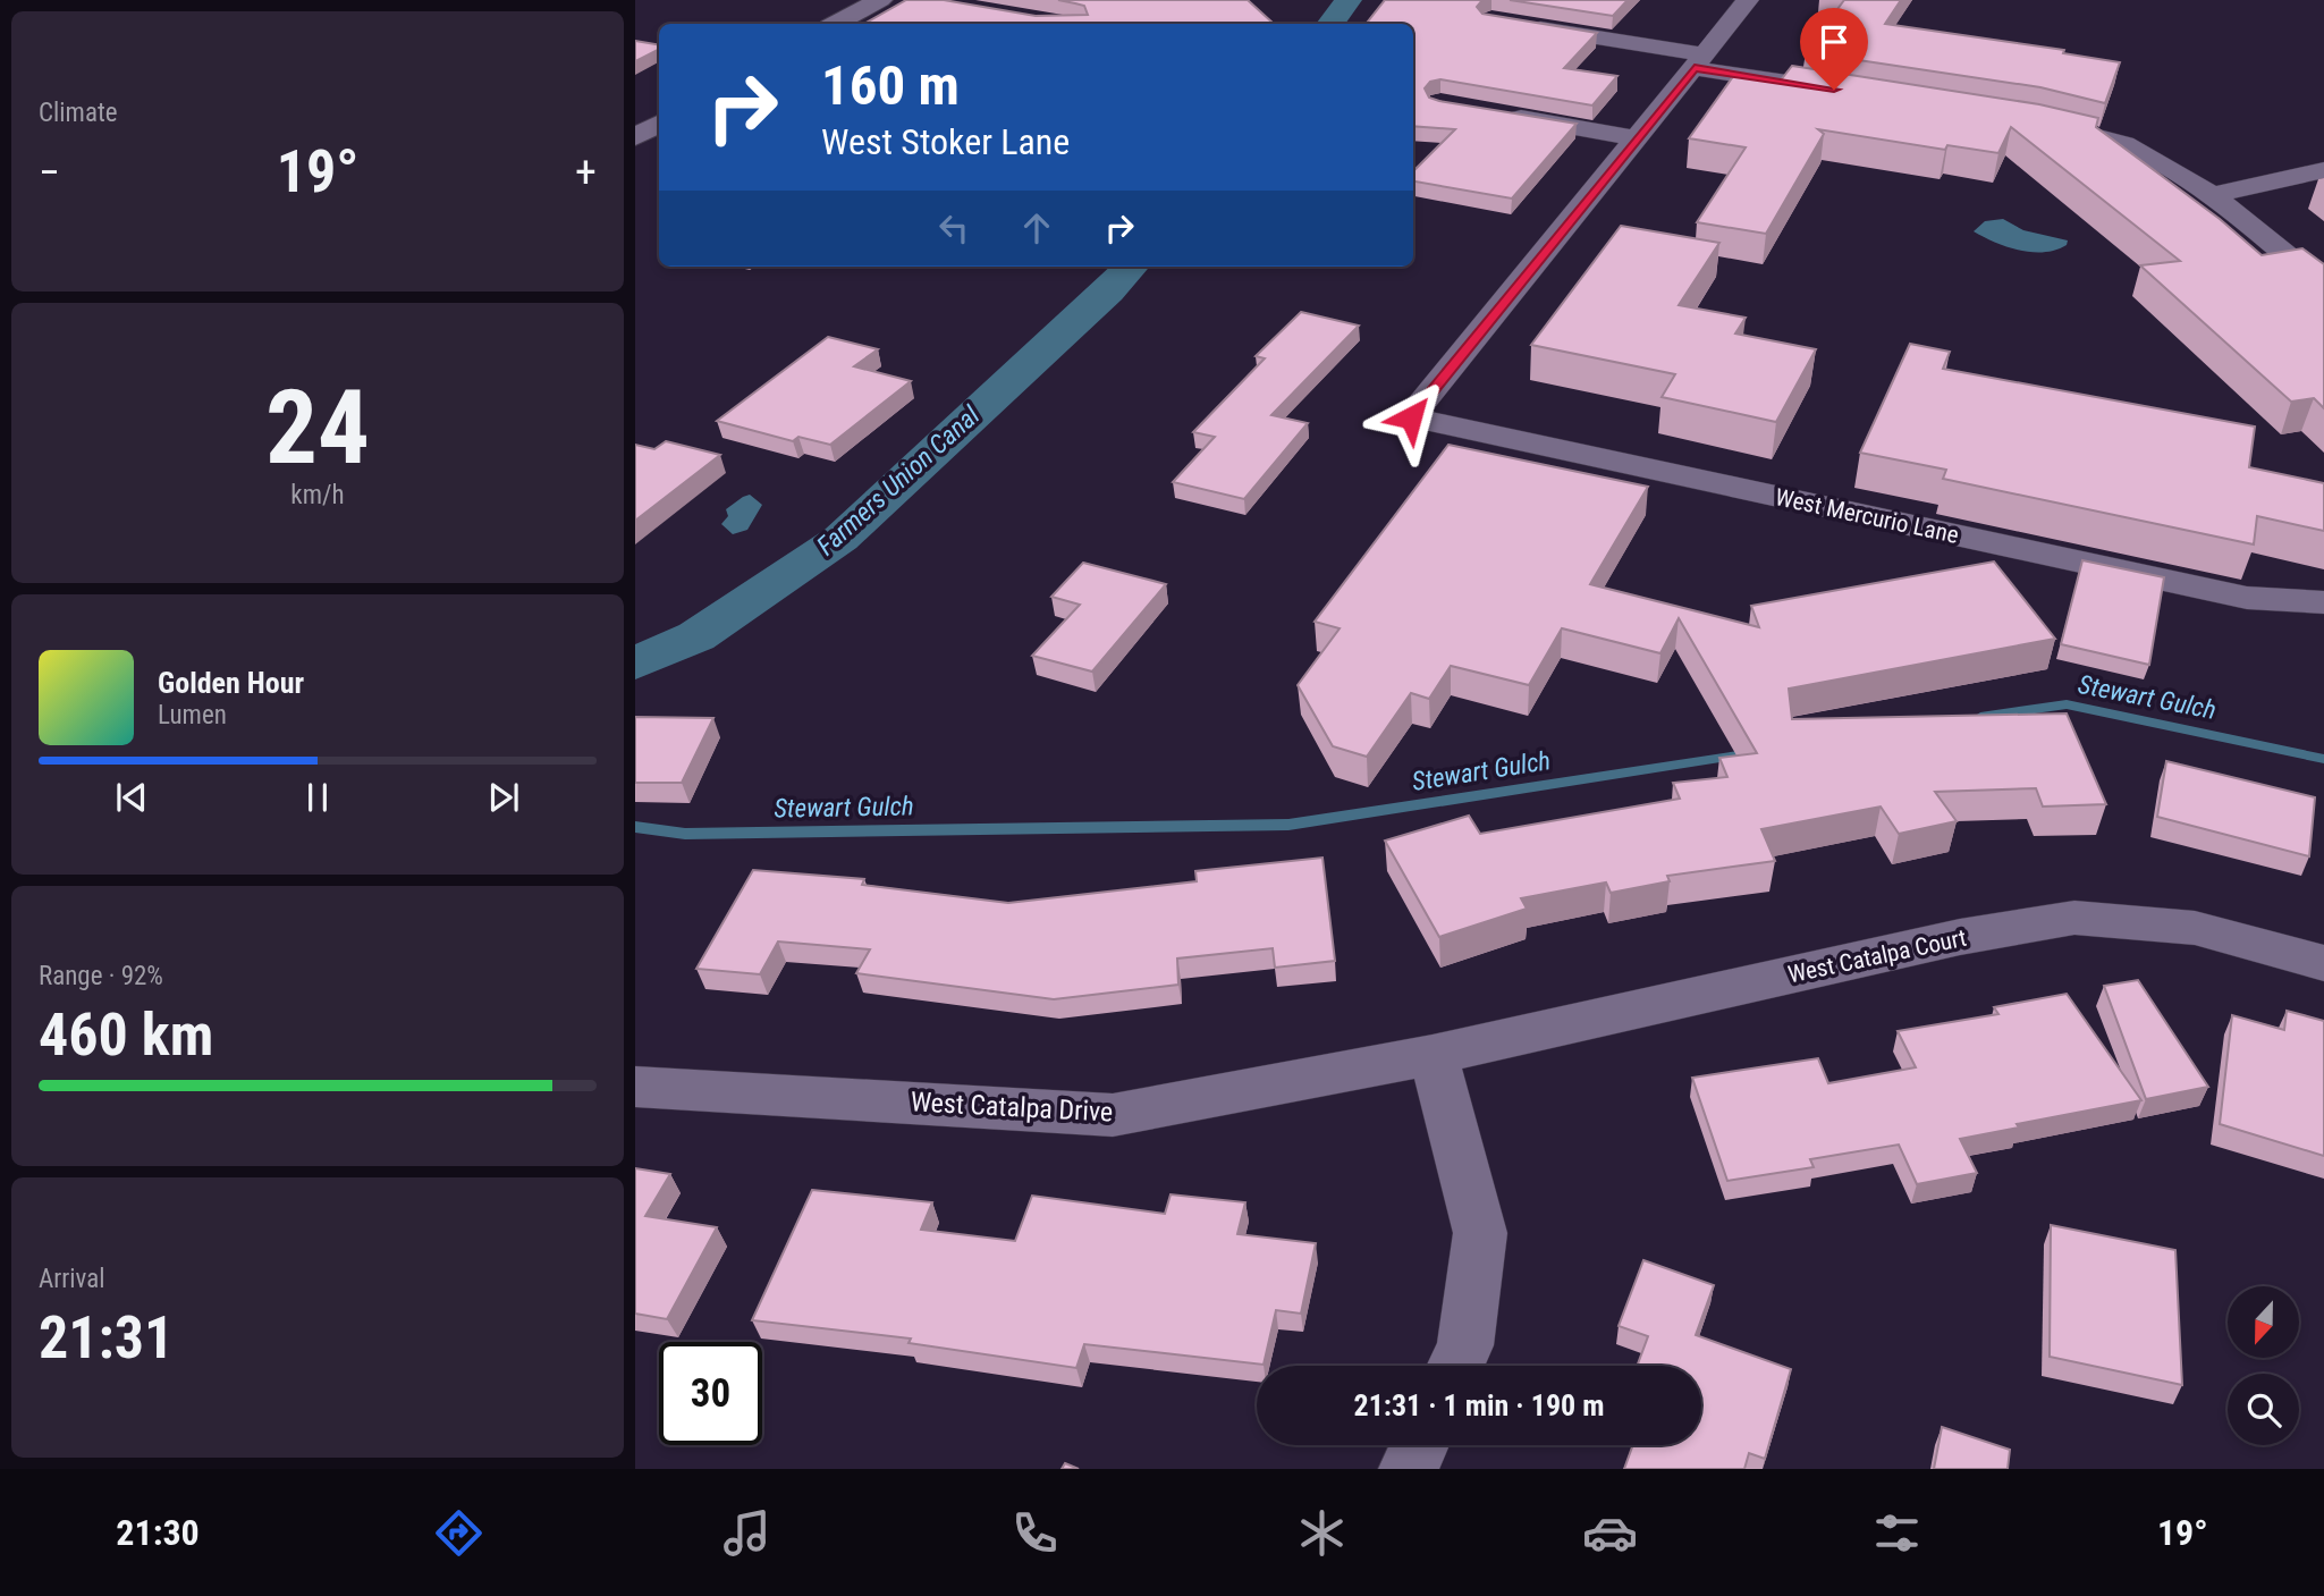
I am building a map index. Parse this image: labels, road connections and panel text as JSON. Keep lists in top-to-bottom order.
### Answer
{
  "streets": {
    "street": ["West Mercurio Lane", "West Catalpa Court", "West Catalpa Drive"]
  },
  "crossings": [
    ["West Catalpa Court", "West Catalpa Drive"]
  ],
  "water": ["Farmers Union Canal", "Stewart Gulch"],
  "north": "bottom",
  "page": {
    "tile": [
      "Climate",
      ["24", "km/h"],
      ["Range · 92%", "460 km"],
      ["Arrival", "21:31"]
    ],
    "turn": ["160 m", "West Stoker Lane"],
    "heat": ["−", "19°", "+"],
    "song": ["Golden Hour", "Lumen"],
    "limit": "30",
    "trip": "21:31 · 1 min · 190 m",
    "tabs": ["21:30", "19°"]
  }
}
